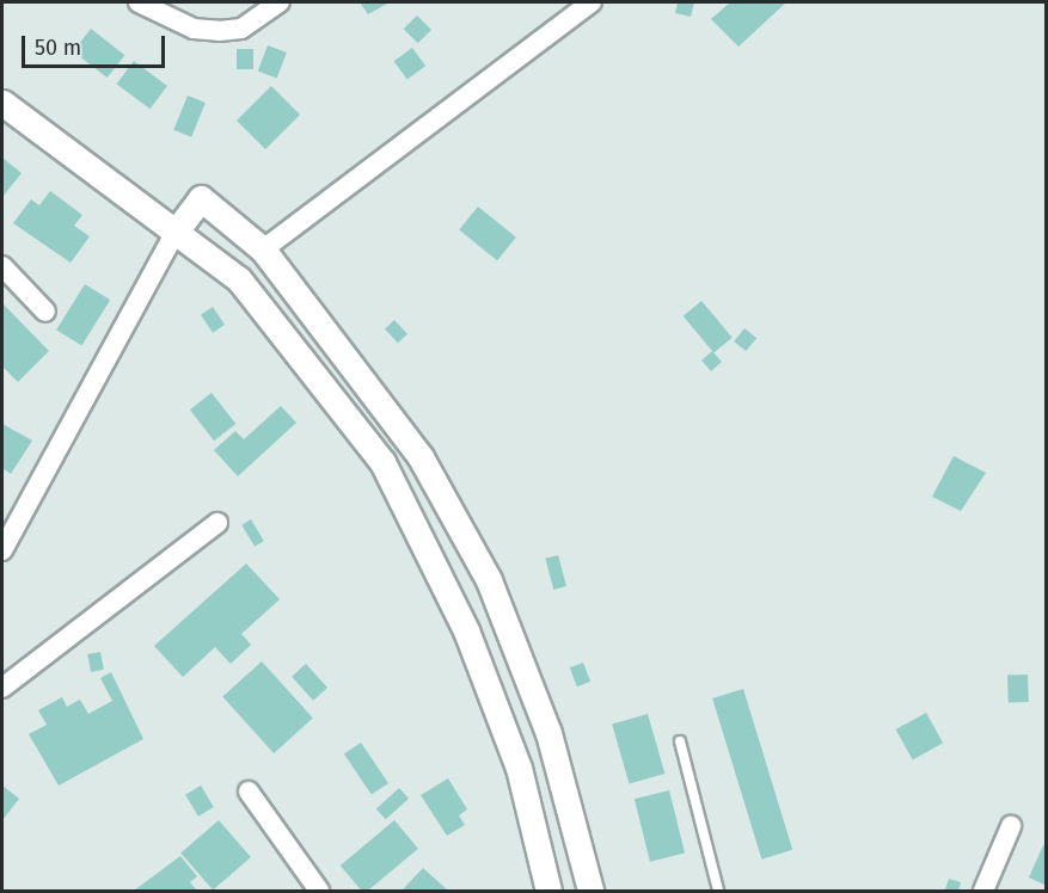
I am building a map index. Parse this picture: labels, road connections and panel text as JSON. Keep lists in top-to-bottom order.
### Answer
{
  "scale_bar": "50 m"
}
